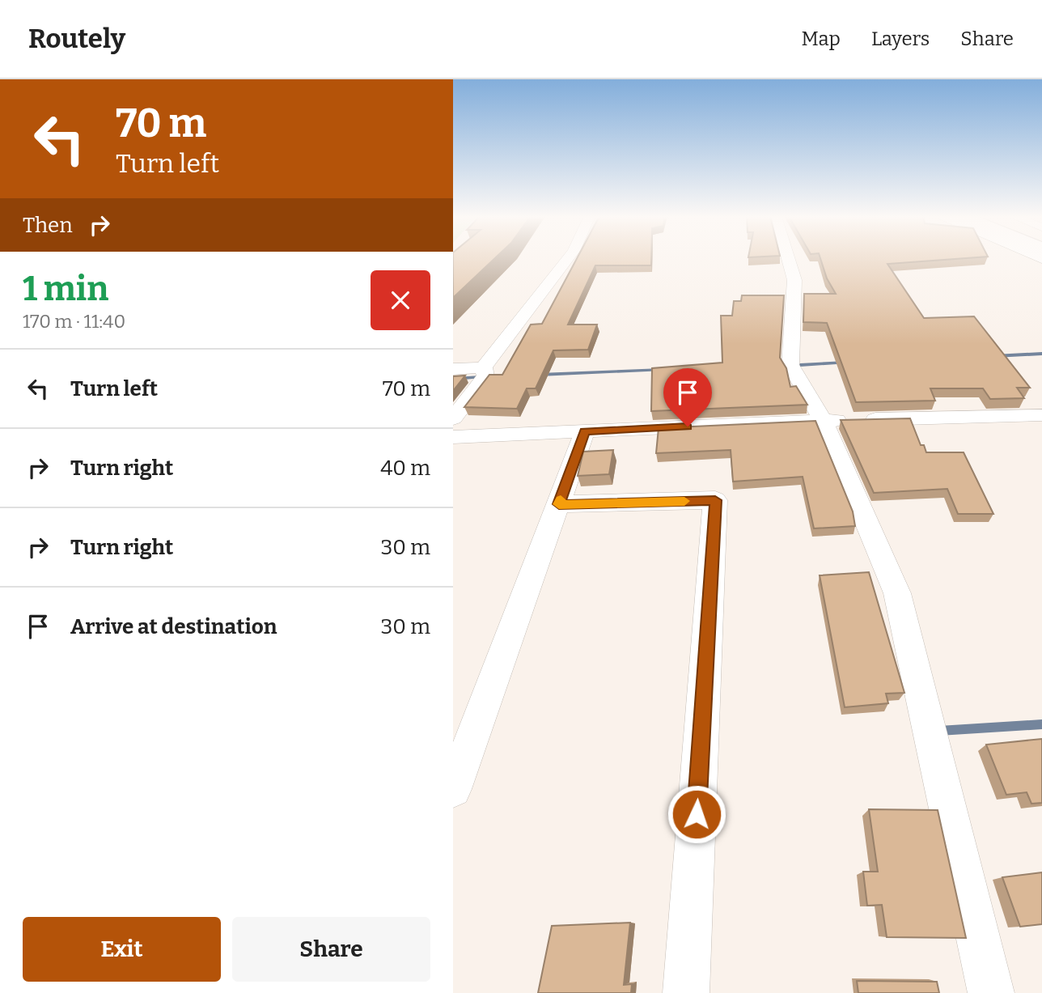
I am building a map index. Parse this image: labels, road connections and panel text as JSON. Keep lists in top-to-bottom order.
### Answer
{
  "page": {
    "header": "Routely",
    "nav": ["Map", "Layers", "Share"],
    "turn": ["70 m", "Turn left"],
    "then": "Then",
    "heading": ["1 min", "170 m · 11:40"],
    "list": [
      {
        "name": "Turn left",
        "value": "70 m"
      },
      {
        "name": "Turn right",
        "value": "40 m"
      },
      {
        "name": "Turn right",
        "value": "30 m"
      },
      {
        "name": "Arrive at destination",
        "value": "30 m"
      }
    ],
    "buttons": ["Exit", "Share"]
  }
}
